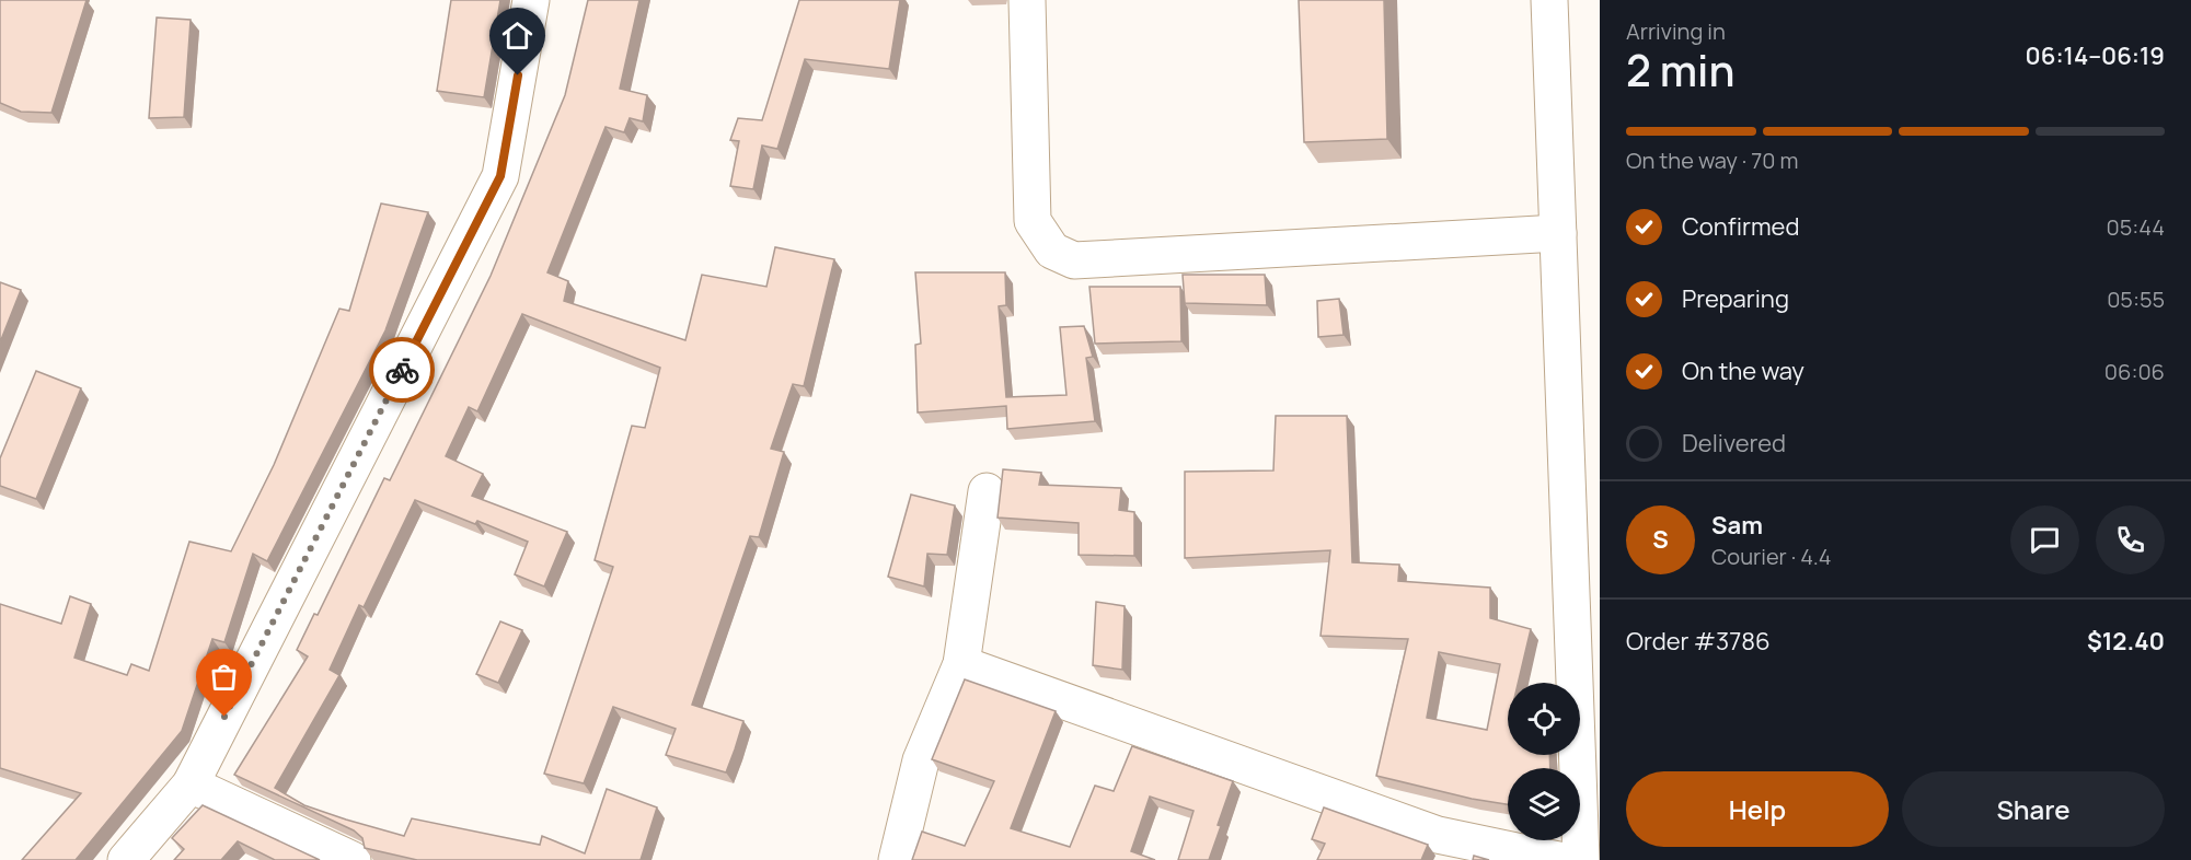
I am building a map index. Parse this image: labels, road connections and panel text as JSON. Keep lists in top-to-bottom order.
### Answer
{
  "page": {
    "heading": ["2 min", "Arriving in", "06:14–06:19"],
    "panel": [
      "Sam",
      "Courier · 4.4",
      "Order #3786",
      "$12.40"
    ],
    "bar": "On the way · 70 m",
    "list": [
      ["Confirmed", "05:44"],
      ["Preparing", "05:55"],
      ["On the way", "06:06"],
      "Delivered"
    ],
    "round": "S",
    "buttons": ["Help", "Share"]
  }
}
